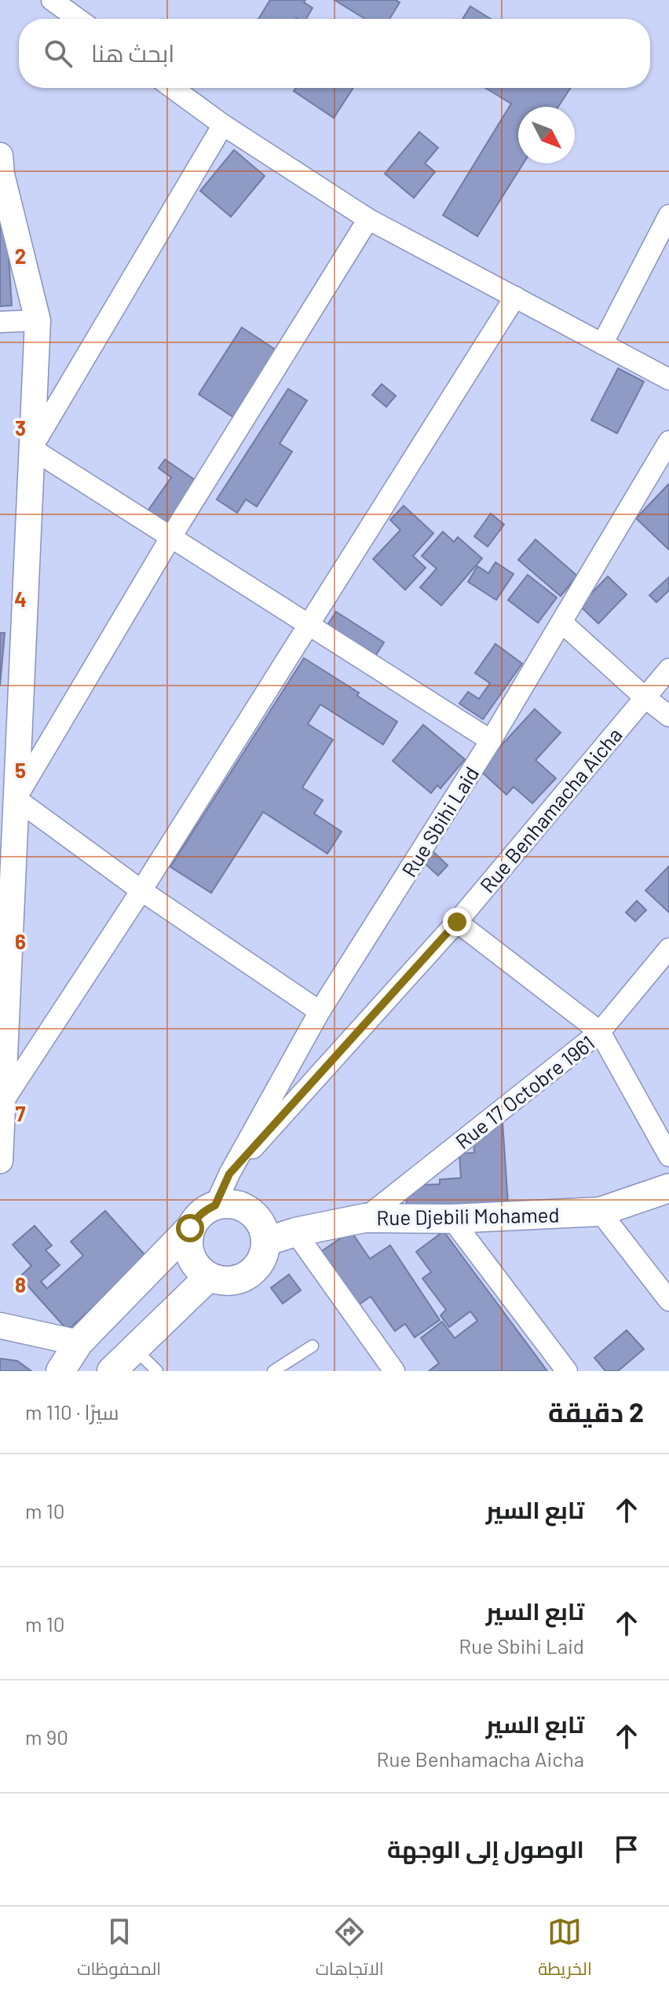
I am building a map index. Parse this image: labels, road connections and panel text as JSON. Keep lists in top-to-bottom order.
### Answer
{
  "streets": {
    "main road": ["Rue Djebili Mohamed"],
    "street": ["Rue Benhamacha Aicha", "Rue Sbihi Laid", "Rue 17 Octobre 1961"]
  },
  "crossings": [
    ["Rue Benhamacha Aicha", "Rue Sbihi Laid"],
    ["Rue Sbihi Laid", "Rue Djebili Mohamed"],
    ["Rue 17 Octobre 1961", "Rue Djebili Mohamed"]
  ],
  "north": "bottom right",
  "page": {
    "search": "ابحث هنا",
    "heading": ["2 دقيقة", "سيرًا · 110 m"],
    "list": [
      ["تابع السير", "10 m"],
      ["تابع السير", "Rue Sbihi Laid", "10 m"],
      ["تابع السير", "Rue Benhamacha Aicha", "90 m"],
      "الوصول إلى الوجهة"
    ],
    "nav": ["الخريطة", "الاتجاهات", "المحفوظات"]
  },
  "grid": {
    "rows": [
      "2",
      "3",
      "4",
      "5",
      "6",
      "7",
      "8"
    ]
  }
}
